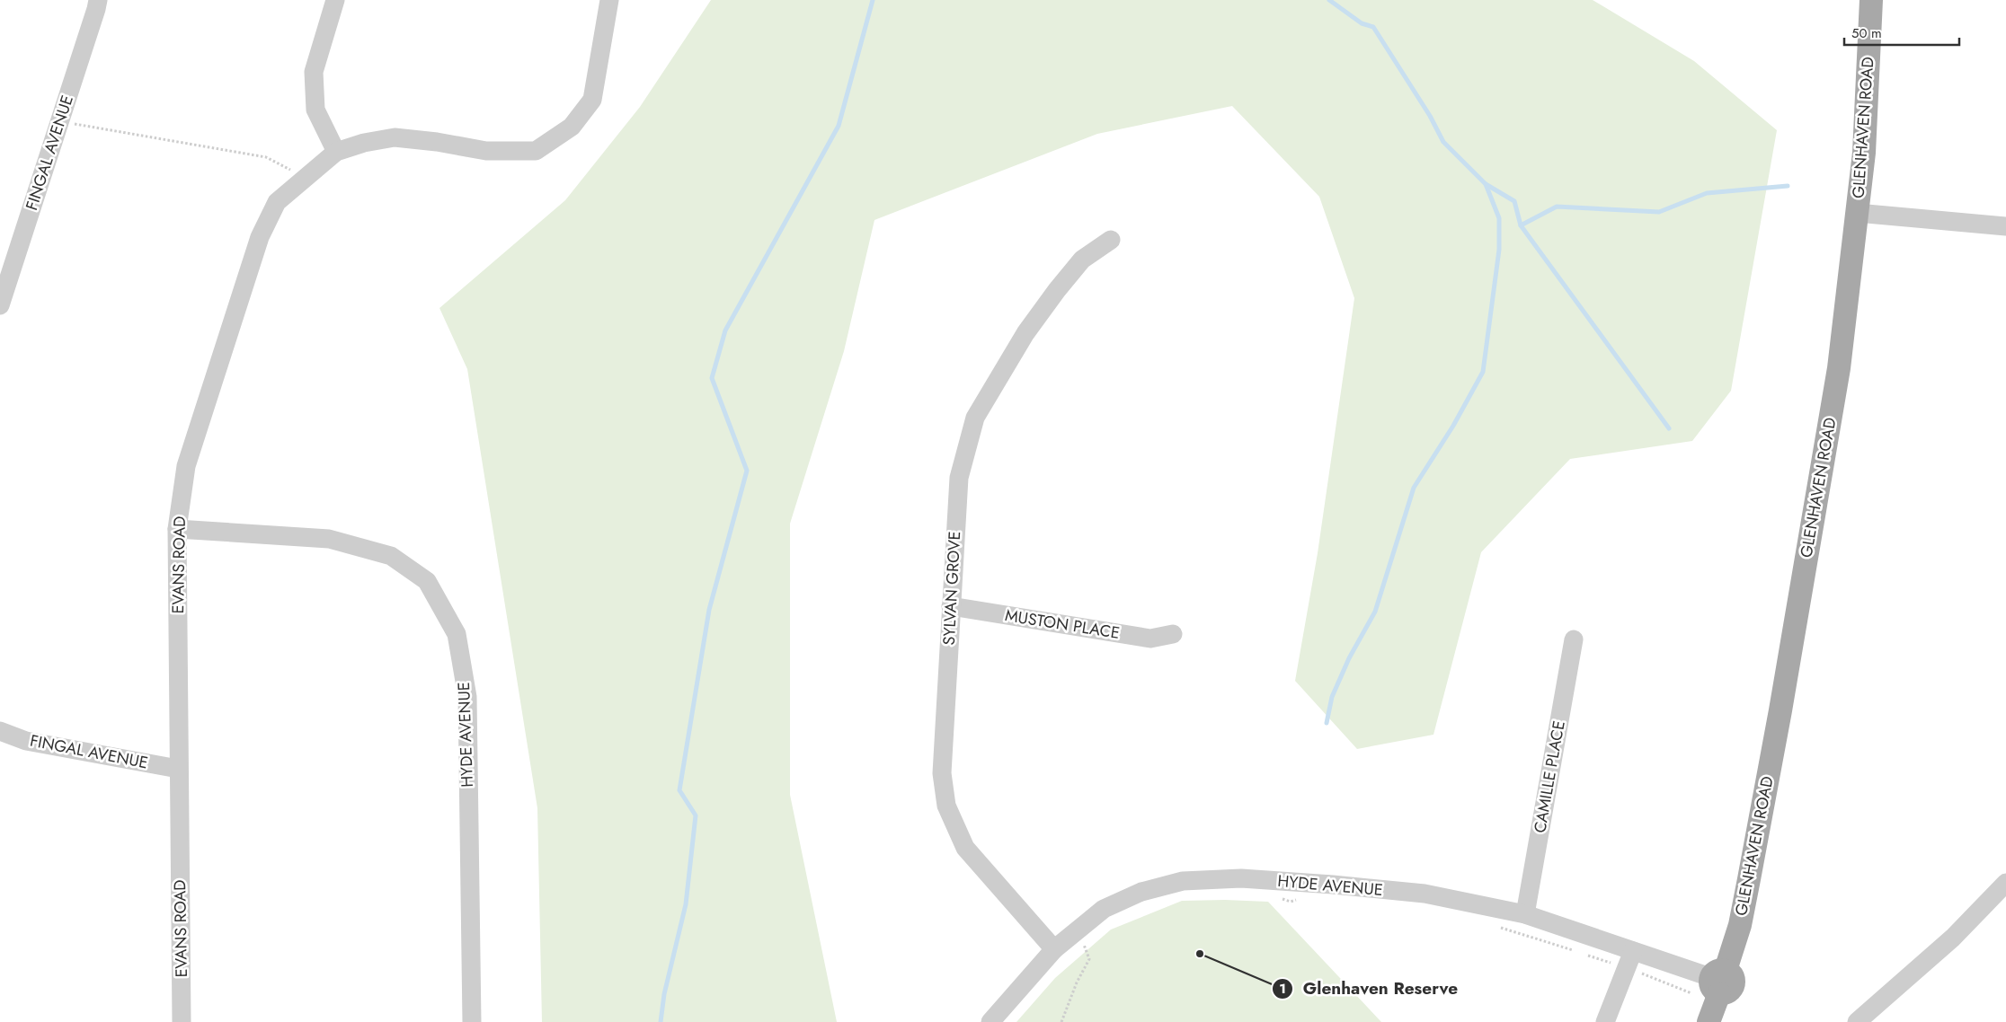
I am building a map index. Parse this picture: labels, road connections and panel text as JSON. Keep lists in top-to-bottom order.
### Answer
{
  "streets": {
    "main road": ["GLENHAVEN ROAD"],
    "street": [
      "FINGAL AVENUE",
      "EVANS ROAD",
      "SYLVAN GROVE",
      "MUSTON PLACE",
      "HYDE AVENUE",
      "CAMILLE PLACE"
    ]
  },
  "crossings": [
    ["GLENHAVEN ROAD", "HYDE AVENUE"],
    ["FINGAL AVENUE", "EVANS ROAD"],
    ["EVANS ROAD", "HYDE AVENUE"],
    ["SYLVAN GROVE", "MUSTON PLACE"],
    ["SYLVAN GROVE", "HYDE AVENUE"],
    ["HYDE AVENUE", "CAMILLE PLACE"]
  ],
  "places": ["Glenhaven Reserve"],
  "scale_bar": "50 m"
}
